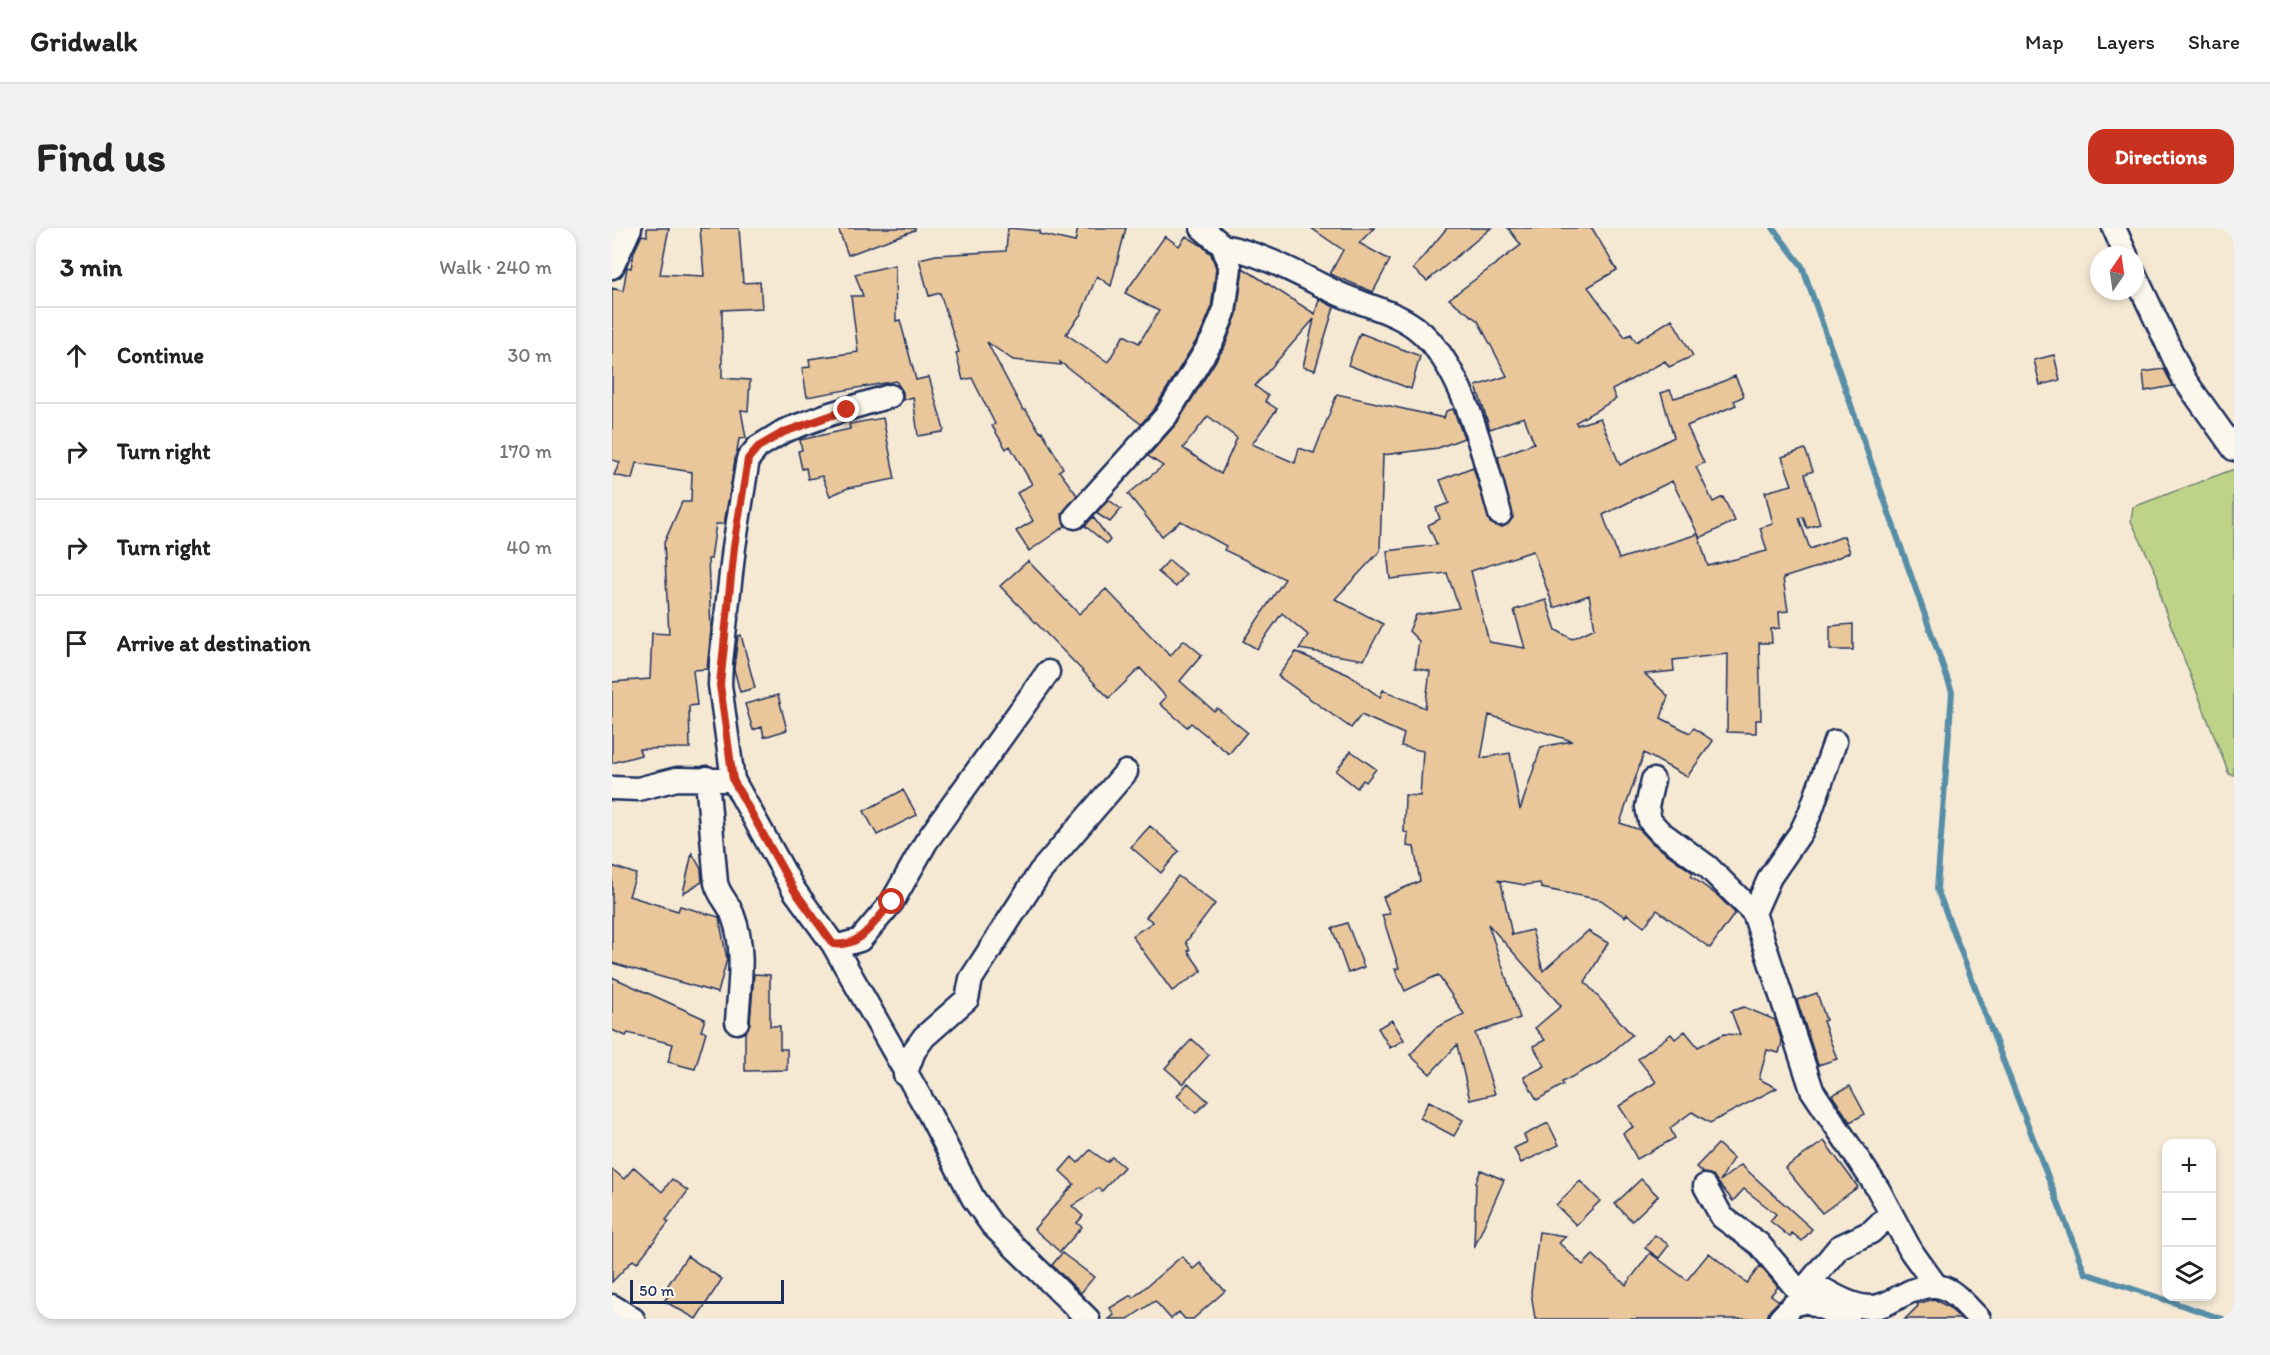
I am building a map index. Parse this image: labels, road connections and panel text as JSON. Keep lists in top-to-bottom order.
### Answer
{
  "scale_bar": "50 m",
  "north": "top",
  "page": {
    "header": "Gridwalk",
    "nav": ["Map", "Layers", "Share"],
    "buttons": "Directions",
    "title": "Find us",
    "heading": ["3 min", "Walk · 240 m"],
    "list": [
      ["Continue", "30 m"],
      ["Turn right", "170 m"],
      ["Turn right", "40 m"],
      "Arrive at destination"
    ],
    "map_buttons": ["+", "−"],
    "scale": "50 m"
  }
}
